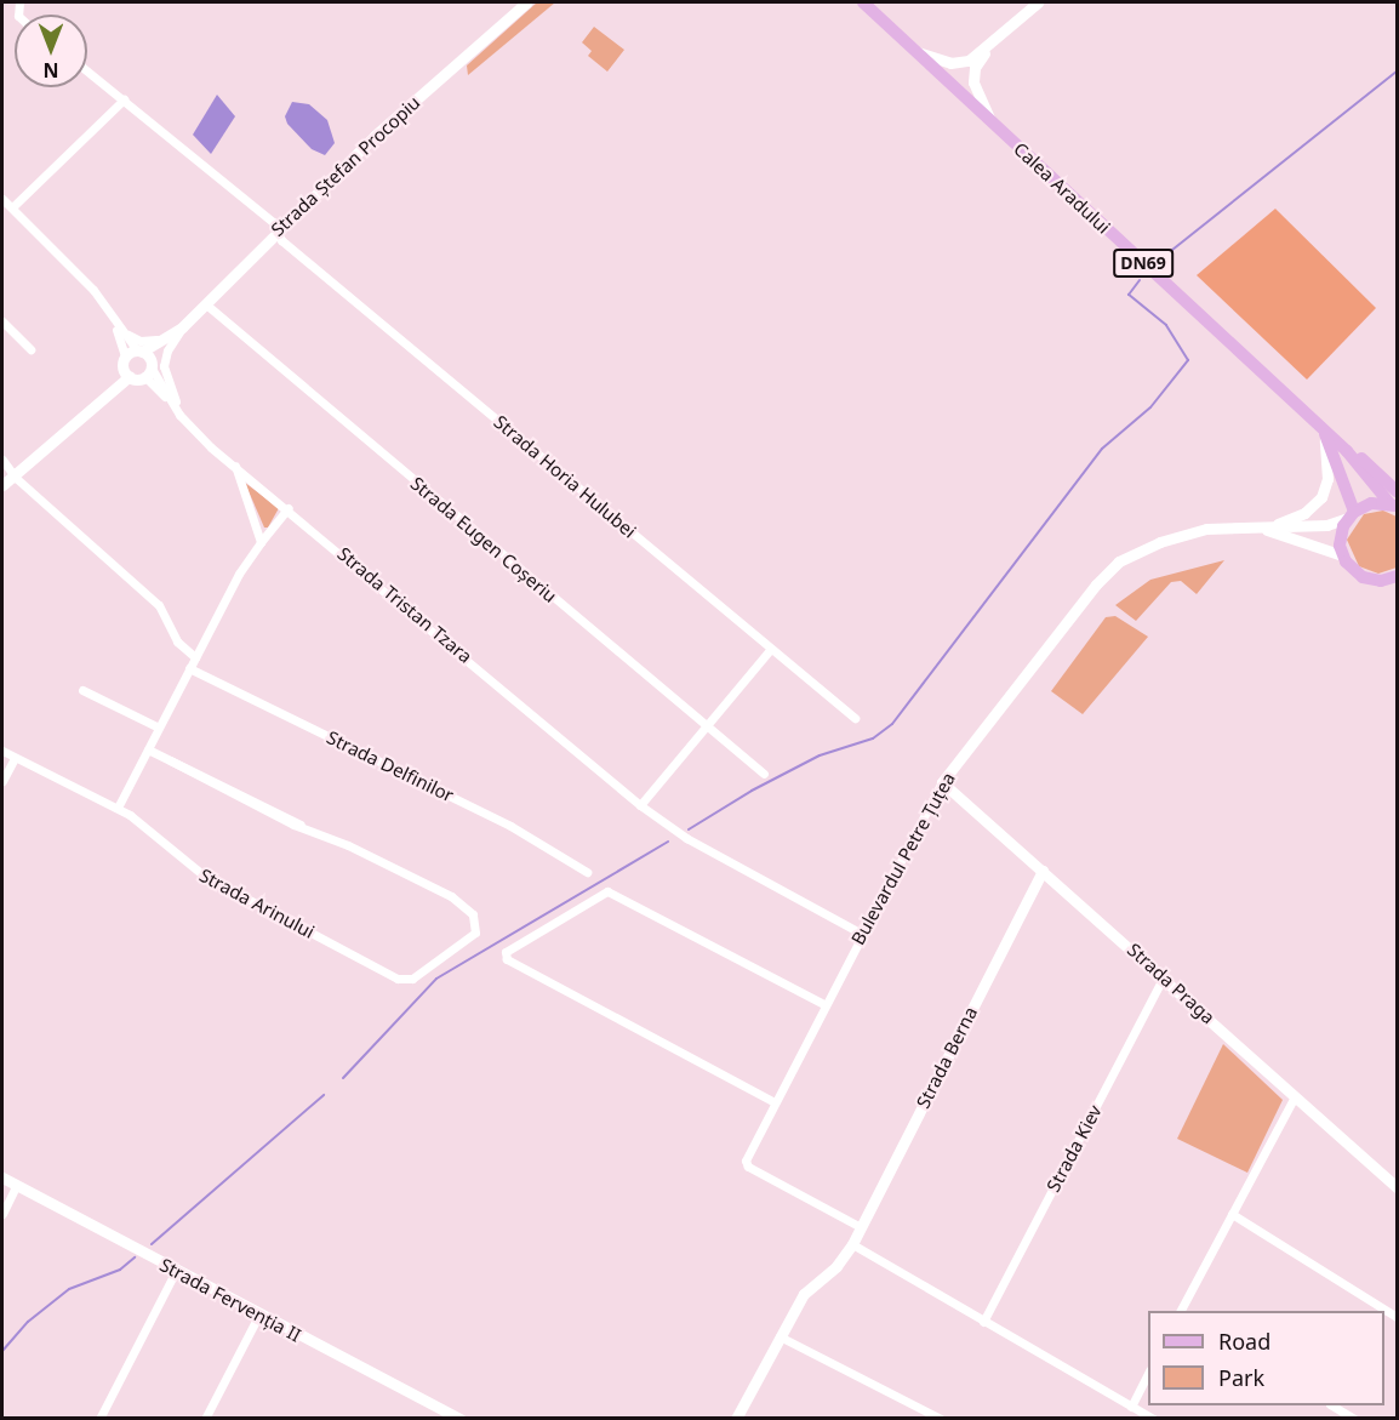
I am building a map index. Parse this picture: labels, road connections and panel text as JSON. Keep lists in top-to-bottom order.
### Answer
{
  "streets": {
    "main road": ["Calea Aradului", "DN69"],
    "street": [
      "Strada Ștefan Procopiu",
      "Strada Horia Hulubei",
      "Strada Eugen Coșeriu",
      "Strada Tristan Tzara",
      "Strada Delfinilor",
      "Bulevardul Petre Țuțea",
      "Strada Arinului",
      "Strada Praga",
      "Strada Berna",
      "Strada Kiev",
      "Strada Fervenția II"
    ]
  },
  "crossings": [
    ["Strada Ștefan Procopiu", "Strada Horia Hulubei"],
    ["Strada Ștefan Procopiu", "Strada Eugen Coșeriu"],
    ["Strada Ștefan Procopiu", "Strada Tristan Tzara"],
    ["Calea Aradului", "DN69"],
    ["Calea Aradului", "Bulevardul Petre Țuțea"],
    ["DN69", "Bulevardul Petre Țuțea"],
    ["Strada Tristan Tzara", "Bulevardul Petre Țuțea"],
    ["Bulevardul Petre Țuțea", "Strada Praga"],
    ["Bulevardul Petre Țuțea", "Strada Berna"],
    ["Strada Praga", "Strada Berna"],
    ["Strada Praga", "Strada Kiev"]
  ],
  "legend": ["Road", "Park"],
  "north": "bottom"
}
